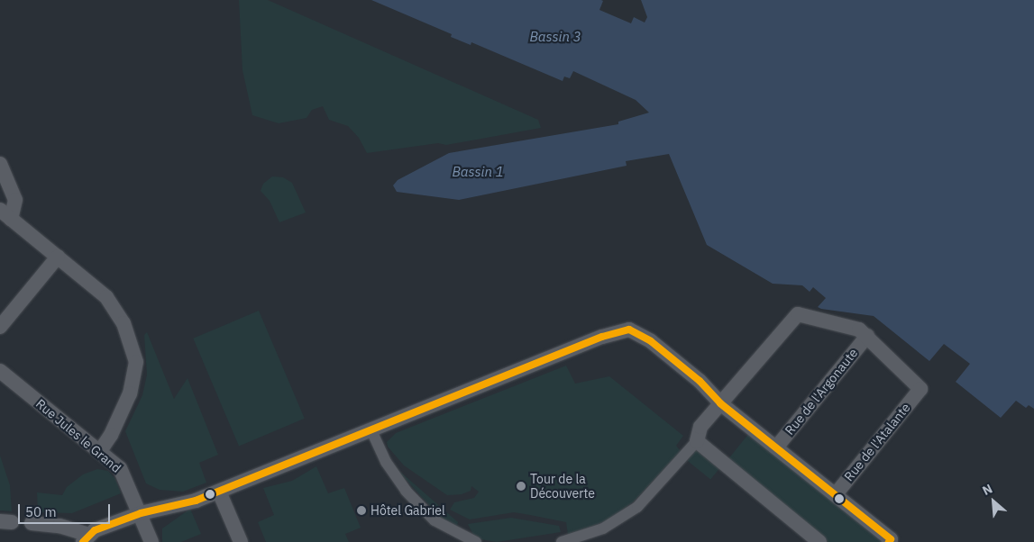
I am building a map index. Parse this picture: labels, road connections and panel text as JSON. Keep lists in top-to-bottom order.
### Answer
{
  "streets": {
    "street": ["Rue de l'Argonaute", "Rue Jules le Grand", "Rue de l'Atalante"]
  },
  "crossings": [
    ["Rue de l'Argonaute", "Rue de l'Atalante"]
  ],
  "water": ["Bassin 3", "Bassin 1"],
  "places": ["Tour de la Découverte", "Hôtel Gabriel"],
  "scale_bar": "50 m",
  "north": "top left"
}
